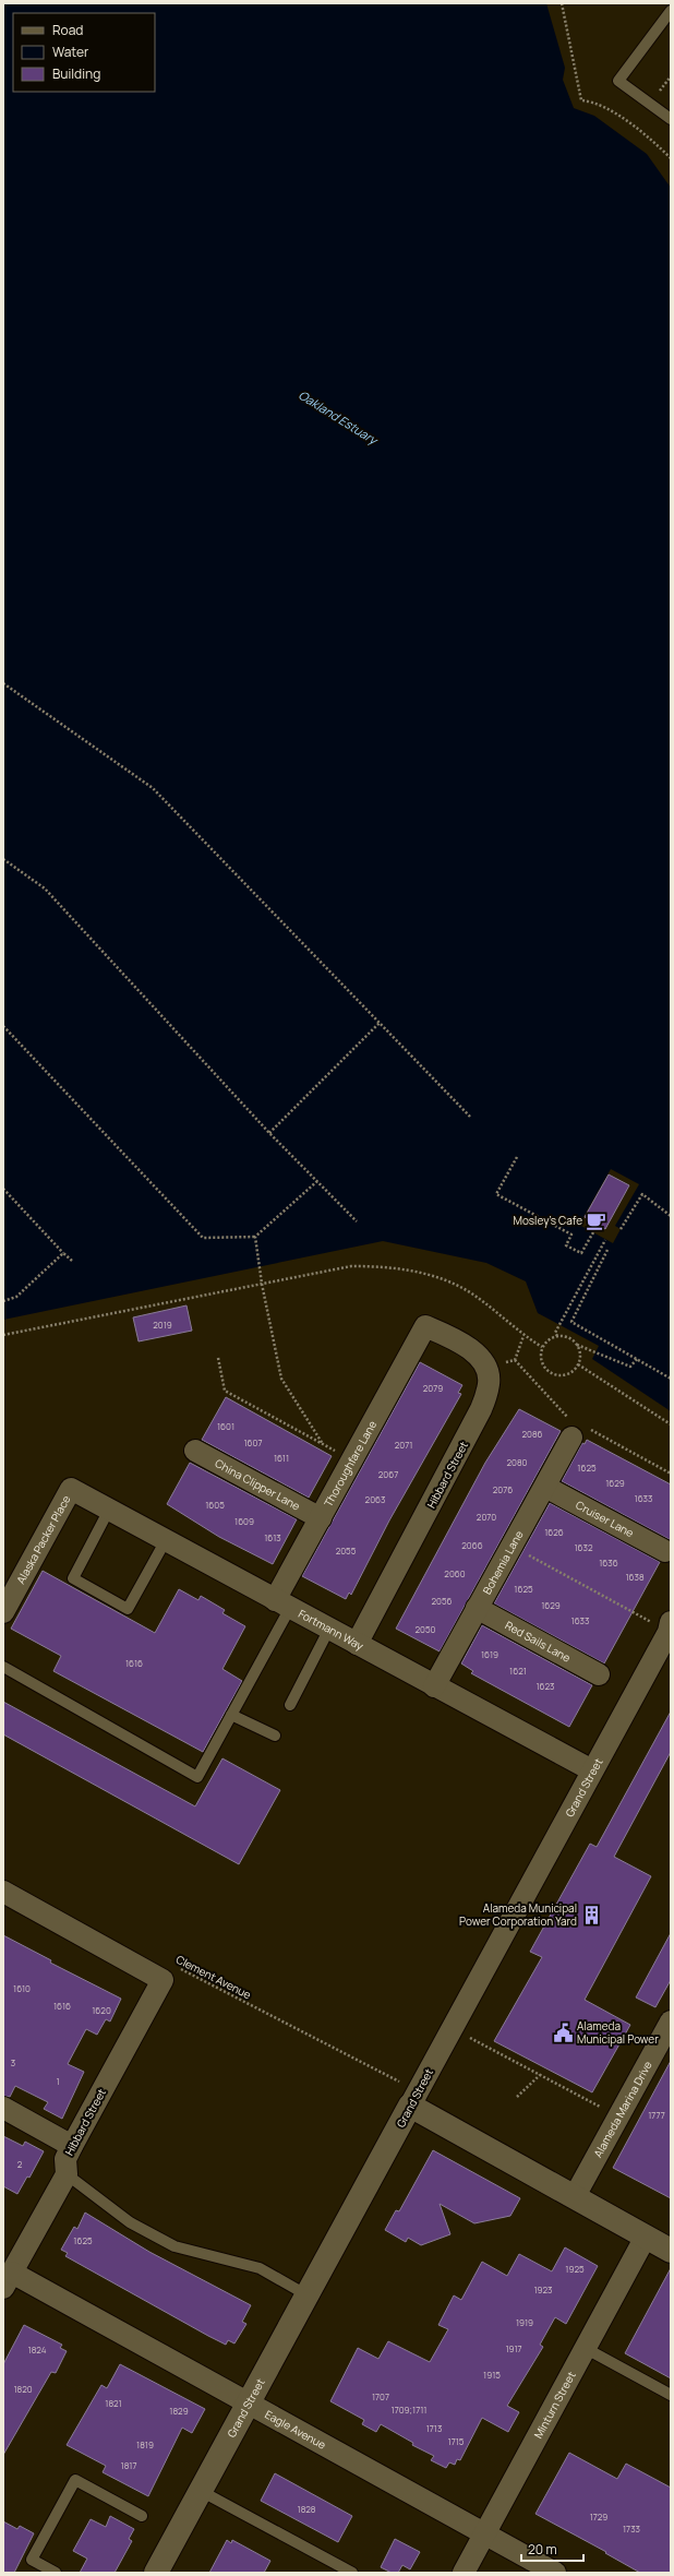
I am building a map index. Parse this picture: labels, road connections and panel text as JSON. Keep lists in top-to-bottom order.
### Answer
{
  "streets": {
    "street": [
      "Thoroughfare Lane",
      "Hibbard Street",
      "China Clipper Lane",
      "Cruiser Lane",
      "Alaska Packer Place",
      "Bohemia Lane",
      "Fortmann Way",
      "Red Sails Lane",
      "Grand Street",
      "Alameda Marina Drive",
      "Minturn Street",
      "Eagle Avenue"
    ],
    "path": ["Clement Avenue"]
  },
  "crossings": [
    ["Thoroughfare Lane", "Hibbard Street"],
    ["Thoroughfare Lane", "China Clipper Lane"],
    ["Thoroughfare Lane", "Fortmann Way"],
    ["Hibbard Street", "Fortmann Way"],
    ["Hibbard Street", "Clement Avenue"],
    ["Hibbard Street", "Eagle Avenue"],
    ["Cruiser Lane", "Bohemia Lane"],
    ["Alaska Packer Place", "Fortmann Way"],
    ["Bohemia Lane", "Fortmann Way"],
    ["Bohemia Lane", "Red Sails Lane"],
    ["Fortmann Way", "Grand Street"],
    ["Grand Street", "Clement Avenue"],
    ["Grand Street", "Eagle Avenue"],
    ["Minturn Street", "Eagle Avenue"]
  ],
  "water": ["Oakland Estuary"],
  "places": {
    "cafe": ["Mosley's Cafe"],
    "building": ["Alameda Municipal Power Corporation Yard"],
    "public building": ["Alameda Municipal Power"]
  },
  "house_numbers": [
    "2019",
    "2079",
    "1601",
    "2086",
    "1607",
    "2071",
    "1611",
    "2080",
    "1625",
    "2067",
    "1629",
    "2076",
    "1633",
    "2063",
    "1605",
    "2070",
    "1609",
    "1626",
    "1613",
    "2066",
    "1632",
    "2055",
    "1636",
    "2060",
    "1638",
    "1625",
    "2056",
    "1629",
    "1633",
    "2050",
    "1619",
    "1616",
    "1621",
    "1623",
    "1610",
    "1616",
    "1620",
    "3",
    "1",
    "1777",
    "2",
    "1625",
    "1925",
    "1923",
    "1919",
    "1917",
    "1824",
    "1915",
    "1820",
    "1707",
    "1821",
    "1709;1711",
    "1829",
    "1713",
    "1715",
    "1819",
    "1817",
    "1828",
    "1729",
    "1733"
  ],
  "legend": ["Road", "Water", "Building"],
  "scale_bar": "20 m"
}
